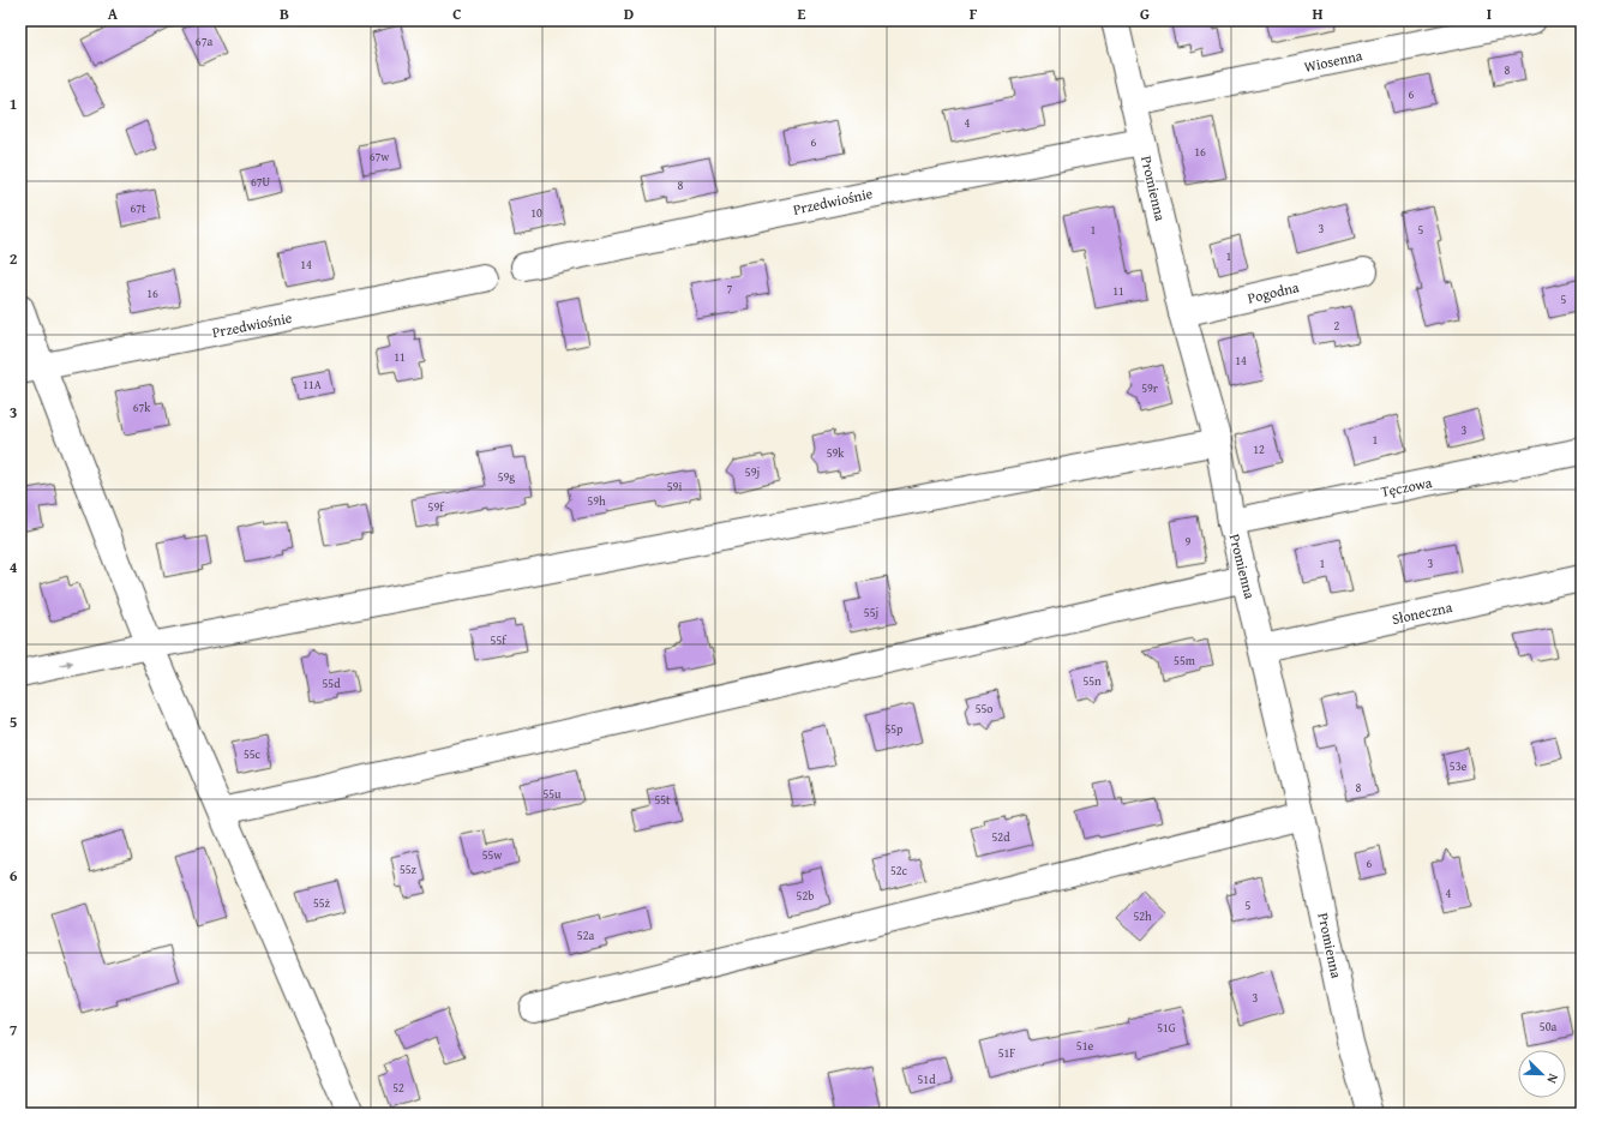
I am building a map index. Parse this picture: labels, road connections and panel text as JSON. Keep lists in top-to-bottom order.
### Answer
{
  "streets": {
    "street": [
      "Wiosenna",
      "Promienna",
      "Przedwiośnie",
      "Pogodna",
      "Tęczowa",
      "Słoneczna"
    ]
  },
  "crossings": [
    ["Wiosenna", "Promienna"],
    ["Promienna", "Przedwiośnie"],
    ["Promienna", "Pogodna"],
    ["Promienna", "Tęczowa"],
    ["Promienna", "Słoneczna"]
  ],
  "house_numbers": [
    "67a",
    "8",
    "6",
    "4",
    "6",
    "16",
    "67w",
    "67U",
    "8",
    "67t",
    "10",
    "3",
    "1",
    "5",
    "1",
    "14",
    "7",
    "11",
    "16",
    "5",
    "2",
    "11",
    "14",
    "11A",
    "59r",
    "67k",
    "3",
    "1",
    "12",
    "59k",
    "59j",
    "59g",
    "59i",
    "59h",
    "59f",
    "9",
    "1",
    "3",
    "55j",
    "55f",
    "55m",
    "55n",
    "55d",
    "55o",
    "55p",
    "55c",
    "53e",
    "8",
    "55u",
    "55t",
    "52d",
    "55w",
    "6",
    "55z",
    "52c",
    "4",
    "52b",
    "55ż",
    "5",
    "52h",
    "52a",
    "3",
    "50a",
    "51G",
    "51e",
    "51F",
    "51d",
    "52"
  ],
  "north": "bottom right",
  "grid": {
    "columns": [
      "A",
      "B",
      "C",
      "D",
      "E",
      "F",
      "G",
      "H",
      "I"
    ],
    "rows": [
      "1",
      "2",
      "3",
      "4",
      "5",
      "6",
      "7"
    ]
  }
}
